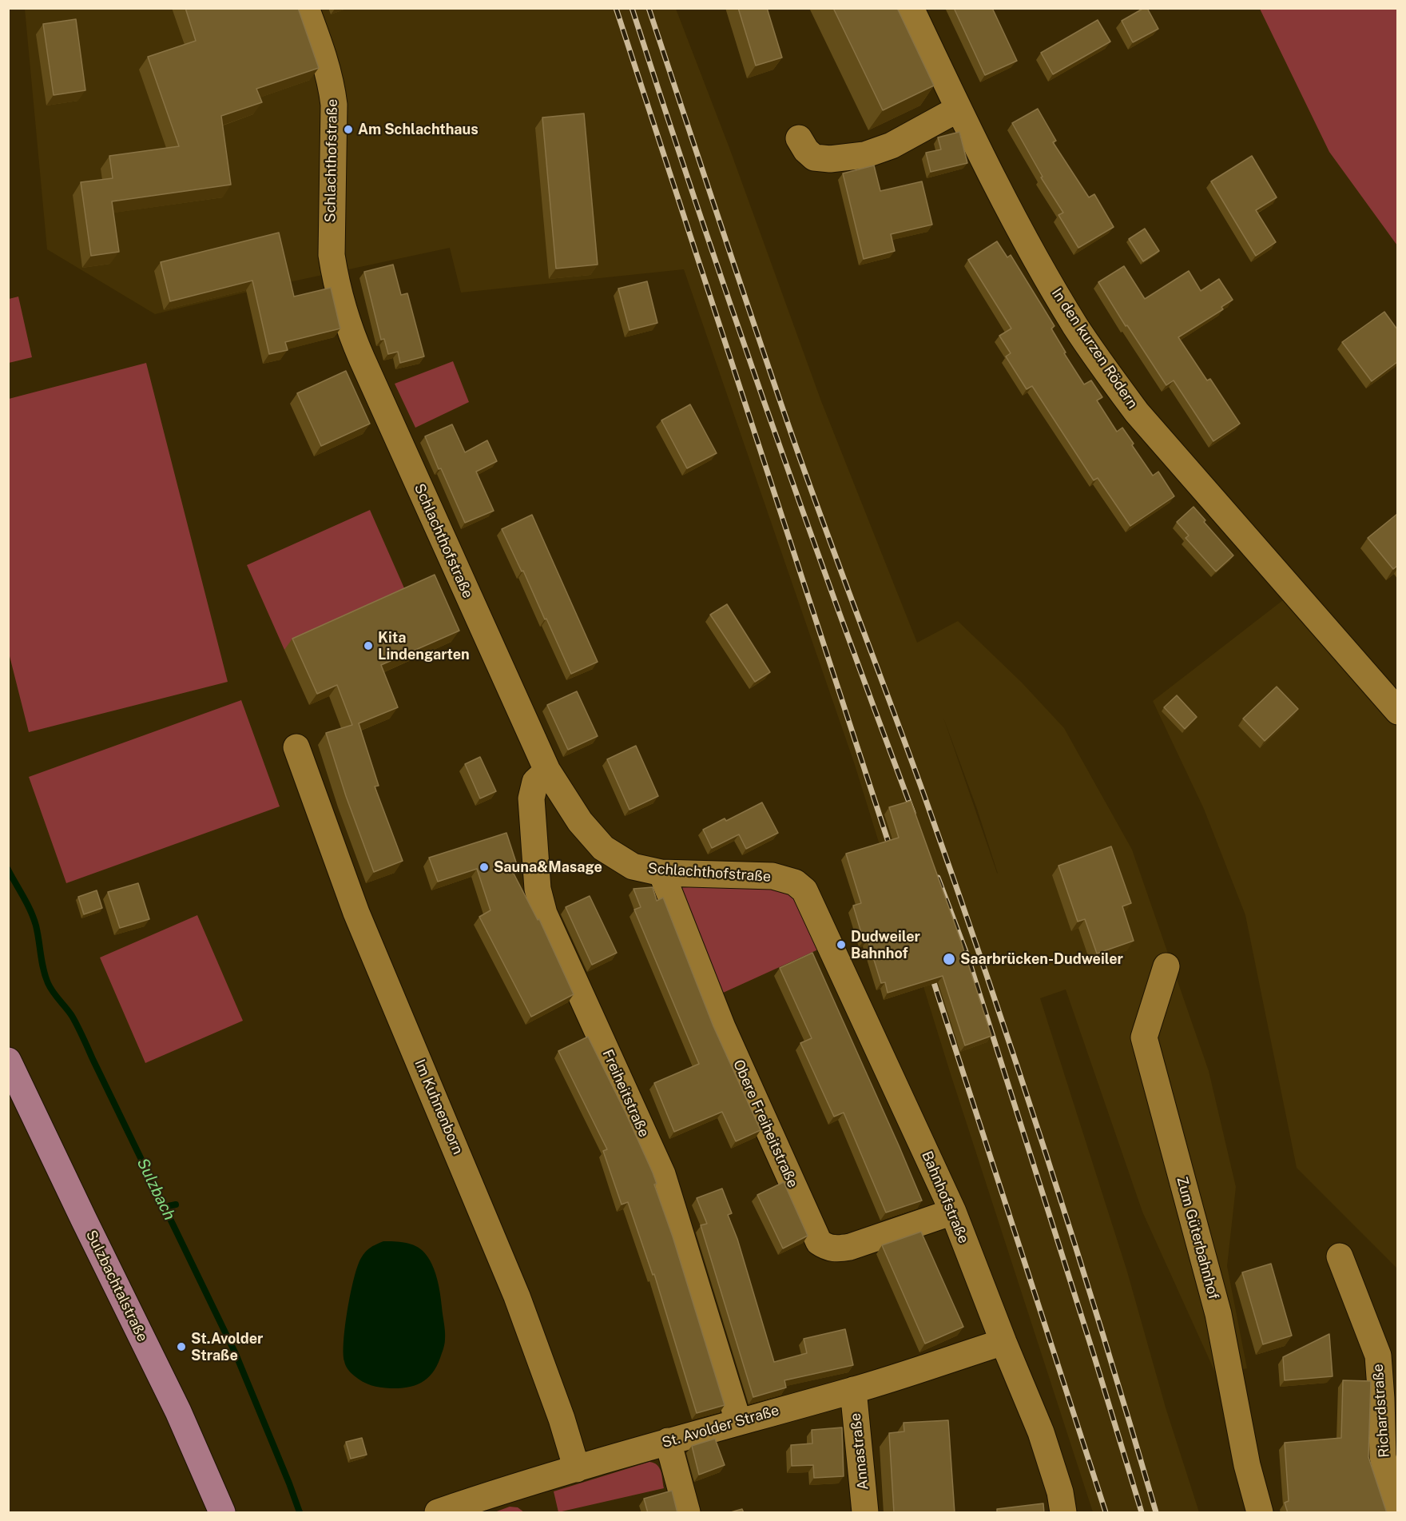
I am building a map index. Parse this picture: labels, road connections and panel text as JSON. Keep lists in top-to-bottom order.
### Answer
{
  "streets": {
    "main road": ["Sulzbachtalstraße"],
    "street": [
      "Schlachthofstraße",
      "In den kurzen Rödern",
      "Freiheitstraße",
      "Im Kuhnenborn",
      "Obere Freiheitstraße",
      "Bahnhofstraße",
      "Zum Güterbahnhof",
      "Richardstraße",
      "St. Avolder Straße",
      "Annastraße"
    ]
  },
  "crossings": [
    ["Schlachthofstraße", "Freiheitstraße"],
    ["Schlachthofstraße", "Obere Freiheitstraße"],
    ["Schlachthofstraße", "Bahnhofstraße"],
    ["Freiheitstraße", "St. Avolder Straße"],
    ["Im Kuhnenborn", "St. Avolder Straße"],
    ["Obere Freiheitstraße", "Bahnhofstraße"],
    ["Bahnhofstraße", "St. Avolder Straße"],
    ["St. Avolder Straße", "Annastraße"]
  ],
  "water": ["Sulzbach"],
  "places": [
    "Am Schlachthaus",
    "Kita Lindengarten",
    "Sauna&Masage",
    "Dudweiler Bahnhof",
    "Saarbrücken-Dudweiler",
    "St.Avolder Straße"
  ]
}
